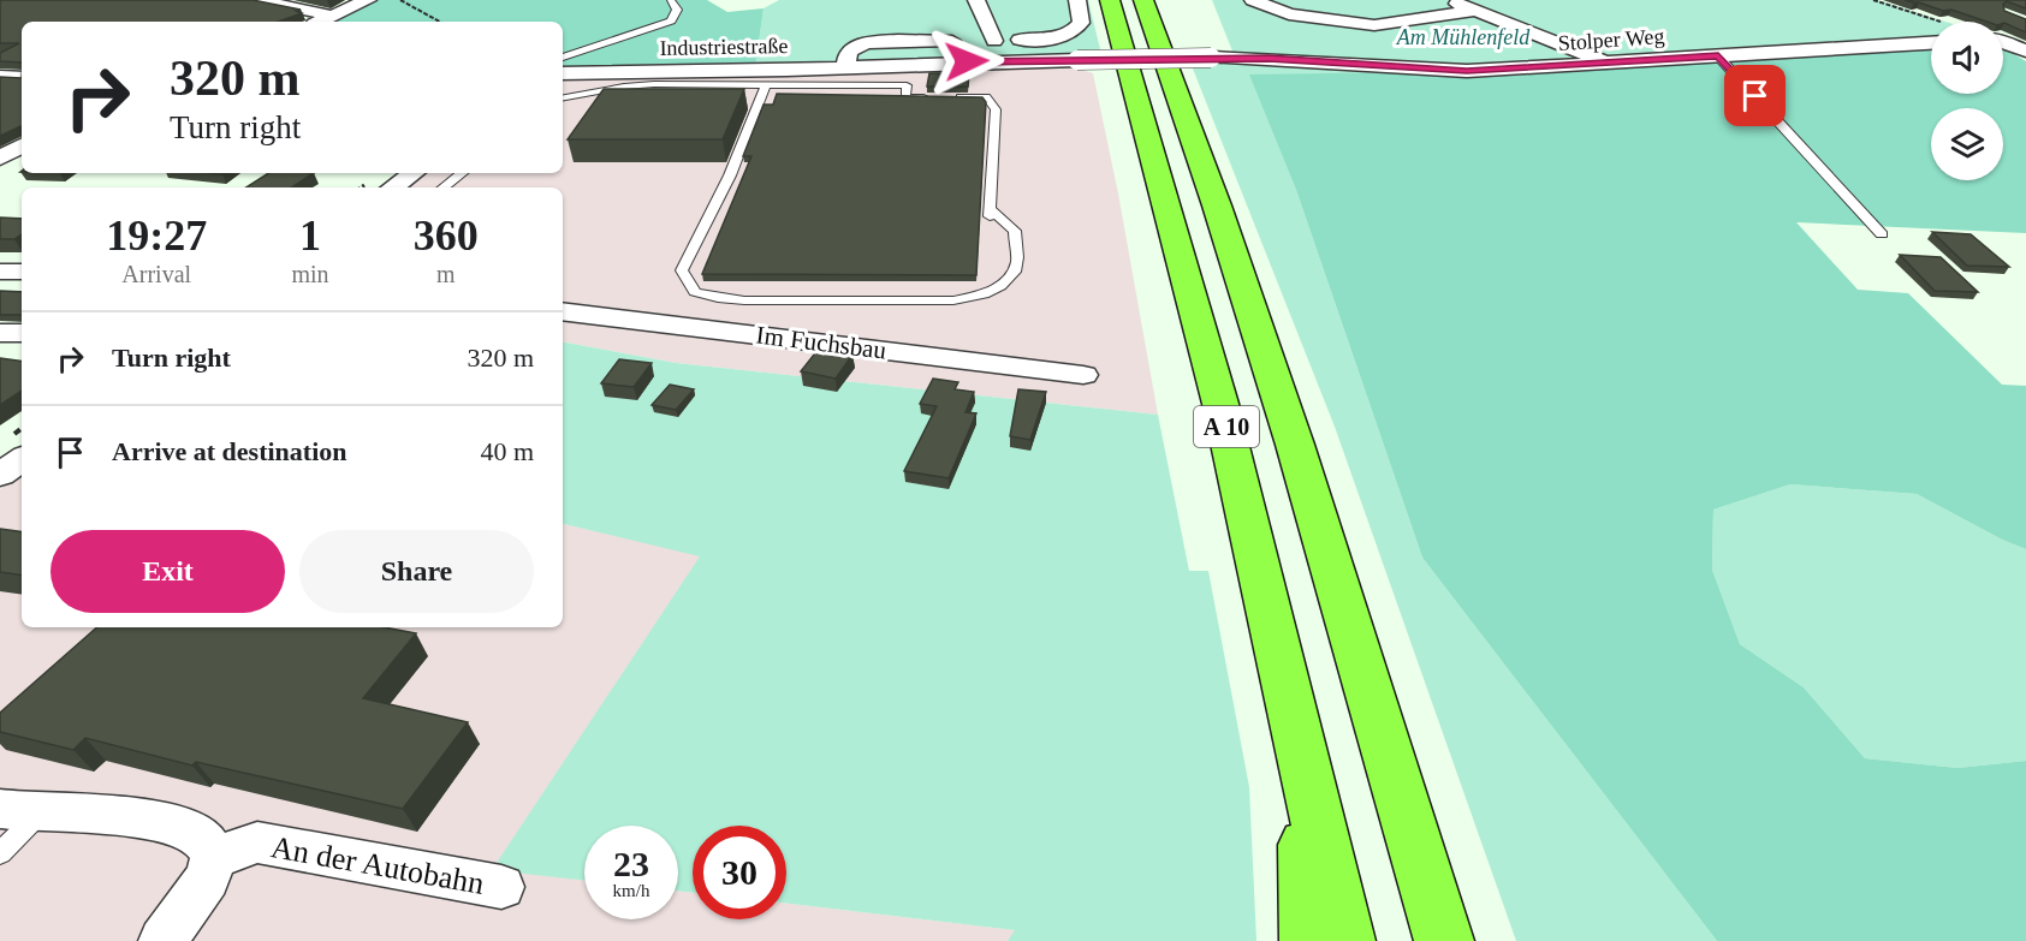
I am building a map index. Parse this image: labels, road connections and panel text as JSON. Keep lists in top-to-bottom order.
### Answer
{
  "streets": {
    "highway": ["A 10"],
    "street": [
      "Stolper Weg",
      "Industriestraße",
      "Im Fuchsbau",
      "An der Autobahn"
    ]
  },
  "crossings": [
    ["Stolper Weg", "Industriestraße"]
  ],
  "parks": ["Am Mühlenfeld"],
  "page": {
    "turn": ["320 m", "Turn right"],
    "eta": [
      "19:27",
      "Arrival",
      "1",
      "min",
      "360",
      "m"
    ],
    "list": [
      {
        "name": "Turn right",
        "value": "320 m"
      },
      {
        "name": "Arrive at destination",
        "value": "40 m"
      }
    ],
    "buttons": ["Exit", "Share"],
    "speed": "23 km/h",
    "limit": "30"
  }
}
